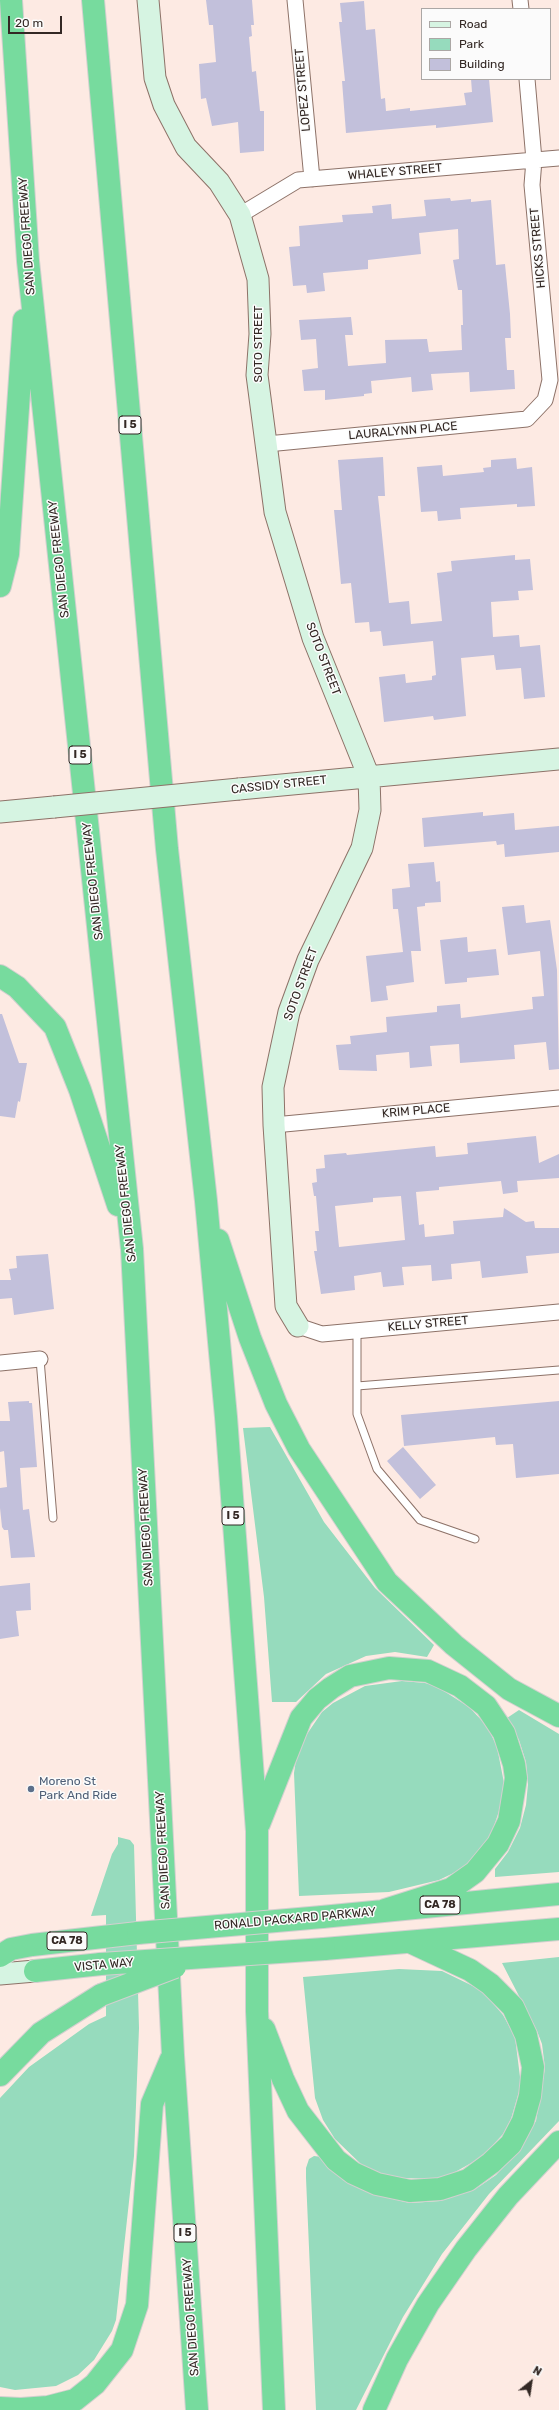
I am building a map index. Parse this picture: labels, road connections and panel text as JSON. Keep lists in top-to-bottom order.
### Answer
{
  "streets": {
    "highway": [
      "SAN DIEGO FREEWAY",
      "I 5",
      "CA 78",
      "RONALD PACKARD PARKWAY",
      "VISTA WAY"
    ],
    "street": [
      "LOPEZ STREET",
      "WHALEY STREET",
      "HICKS STREET",
      "SOTO STREET",
      "LAURALYNN PLACE",
      "CASSIDY STREET",
      "KRIM PLACE",
      "KELLY STREET"
    ]
  },
  "crossings": [
    ["LOPEZ STREET", "WHALEY STREET"],
    ["WHALEY STREET", "HICKS STREET"],
    ["WHALEY STREET", "SOTO STREET"],
    ["HICKS STREET", "LAURALYNN PLACE"],
    ["SOTO STREET", "LAURALYNN PLACE"],
    ["SOTO STREET", "CASSIDY STREET"],
    ["SOTO STREET", "KRIM PLACE"],
    ["SOTO STREET", "KELLY STREET"]
  ],
  "places": ["Moreno St Park And Ride"],
  "legend": ["Road", "Park", "Building"],
  "scale_bar": "20 m",
  "north": "top right"
}
